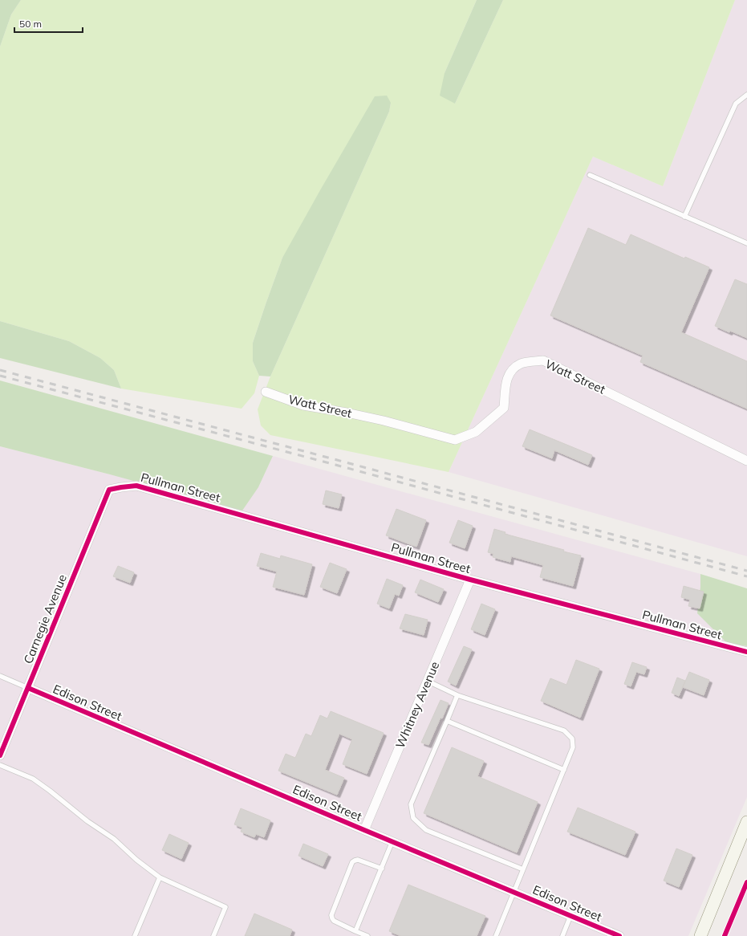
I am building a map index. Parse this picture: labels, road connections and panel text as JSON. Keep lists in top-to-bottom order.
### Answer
{
  "streets": {
    "street": [
      "Watt Street",
      "Pullman Street",
      "Carnegie Avenue",
      "Edison Street",
      "Whitney Avenue"
    ]
  },
  "crossings": [
    ["Pullman Street", "Carnegie Avenue"],
    ["Pullman Street", "Whitney Avenue"],
    ["Carnegie Avenue", "Edison Street"],
    ["Edison Street", "Whitney Avenue"]
  ],
  "scale_bar": "50 m"
}
